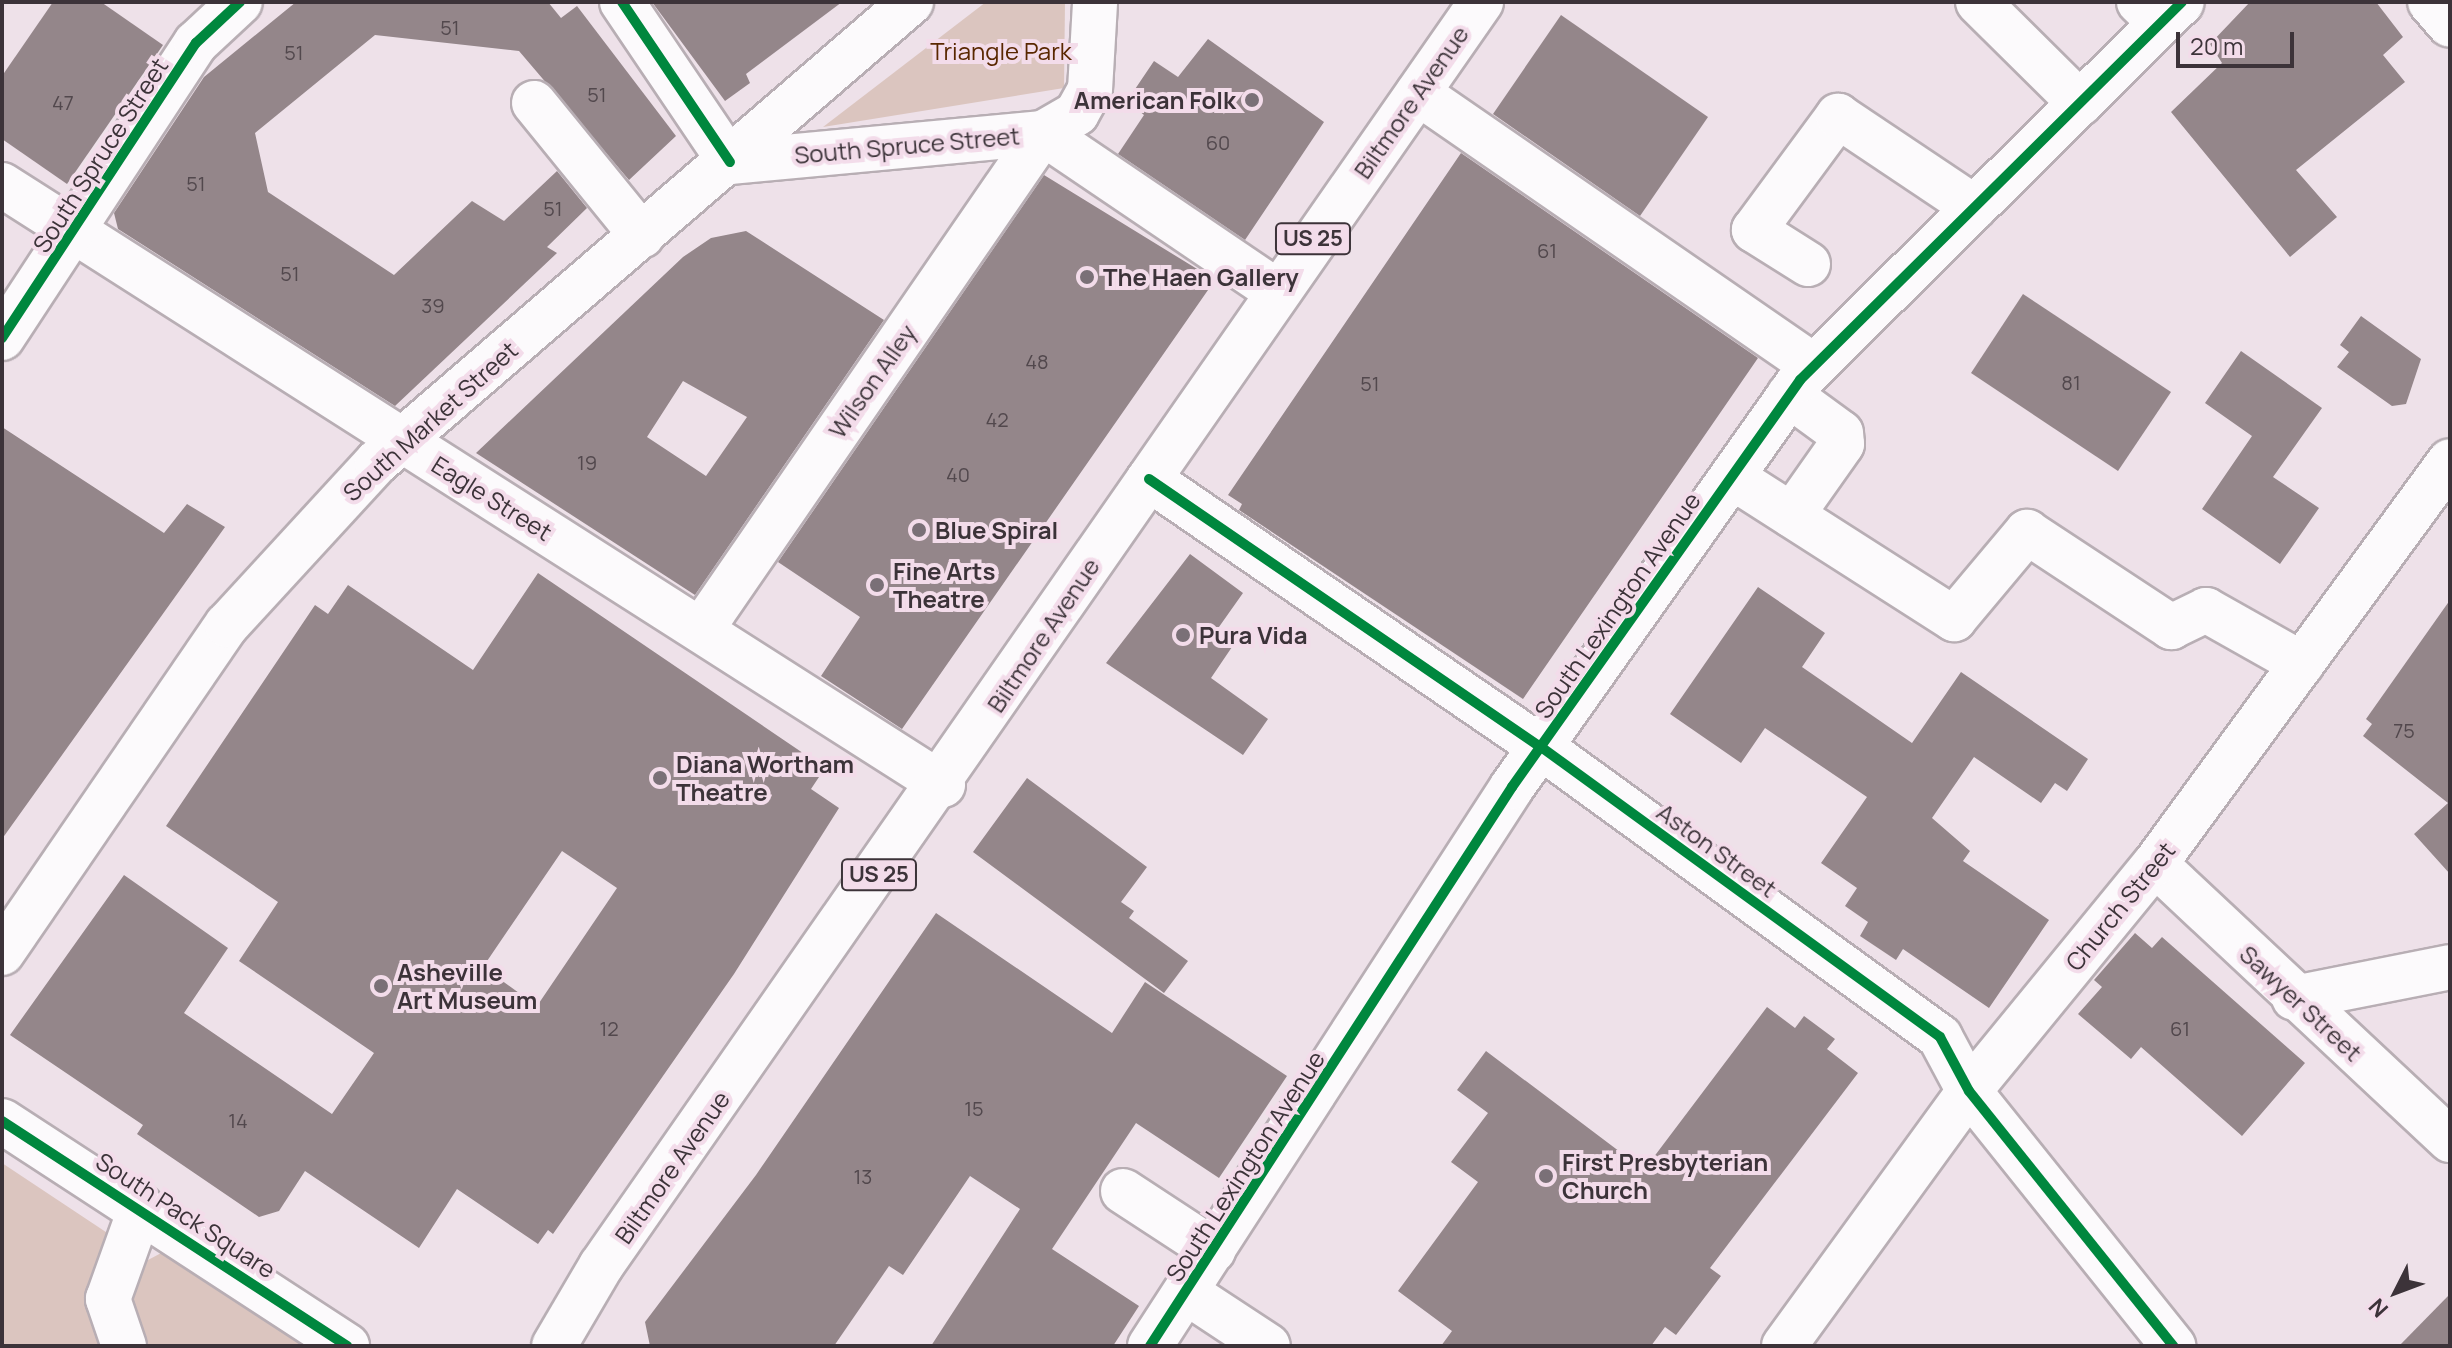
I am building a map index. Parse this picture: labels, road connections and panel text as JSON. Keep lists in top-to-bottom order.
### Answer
{
  "streets": {
    "street": [
      "Biltmore Avenue",
      "South Spruce Street",
      "US 25",
      "Wilson Alley",
      "South Market Street",
      "Eagle Street",
      "South Lexington Avenue",
      "Aston Street",
      "Church Street",
      "Sawyer Street",
      "South Pack Square"
    ]
  },
  "crossings": [
    ["Biltmore Avenue", "South Spruce Street"],
    ["Biltmore Avenue", "Eagle Street"],
    ["Biltmore Avenue", "Aston Street"],
    ["South Spruce Street", "Wilson Alley"],
    ["South Spruce Street", "South Market Street"],
    ["South Spruce Street", "Eagle Street"],
    ["Wilson Alley", "Eagle Street"],
    ["South Market Street", "Eagle Street"],
    ["South Lexington Avenue", "Aston Street"],
    ["Aston Street", "Church Street"],
    ["Church Street", "Sawyer Street"]
  ],
  "parks": ["Triangle Park"],
  "places": [
    "American Folk",
    "The Haen Gallery",
    "Blue Spiral",
    "Fine Arts Theatre",
    "Pura Vida",
    "Diana Wortham Theatre",
    "Asheville Art Museum",
    "First Presbyterian Church"
  ],
  "house_numbers": [
    "51",
    "51",
    "51",
    "47",
    "60",
    "51",
    "51",
    "61",
    "51",
    "39",
    "48",
    "81",
    "51",
    "42",
    "19",
    "40",
    "75",
    "12",
    "61",
    "15",
    "14",
    "13"
  ],
  "scale_bar": "20 m",
  "north": "bottom left"
}
